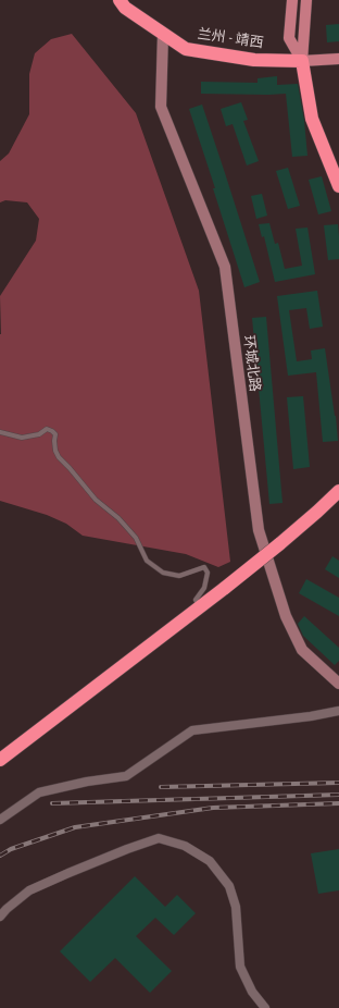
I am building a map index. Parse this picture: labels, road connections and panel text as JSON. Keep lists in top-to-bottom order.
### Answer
{
  "streets": {
    "highway": ["兰州 - 靖西"],
    "street": ["环城北路"]
  },
  "crossings": [
    ["兰州 - 靖西", "环城北路"]
  ]
}
